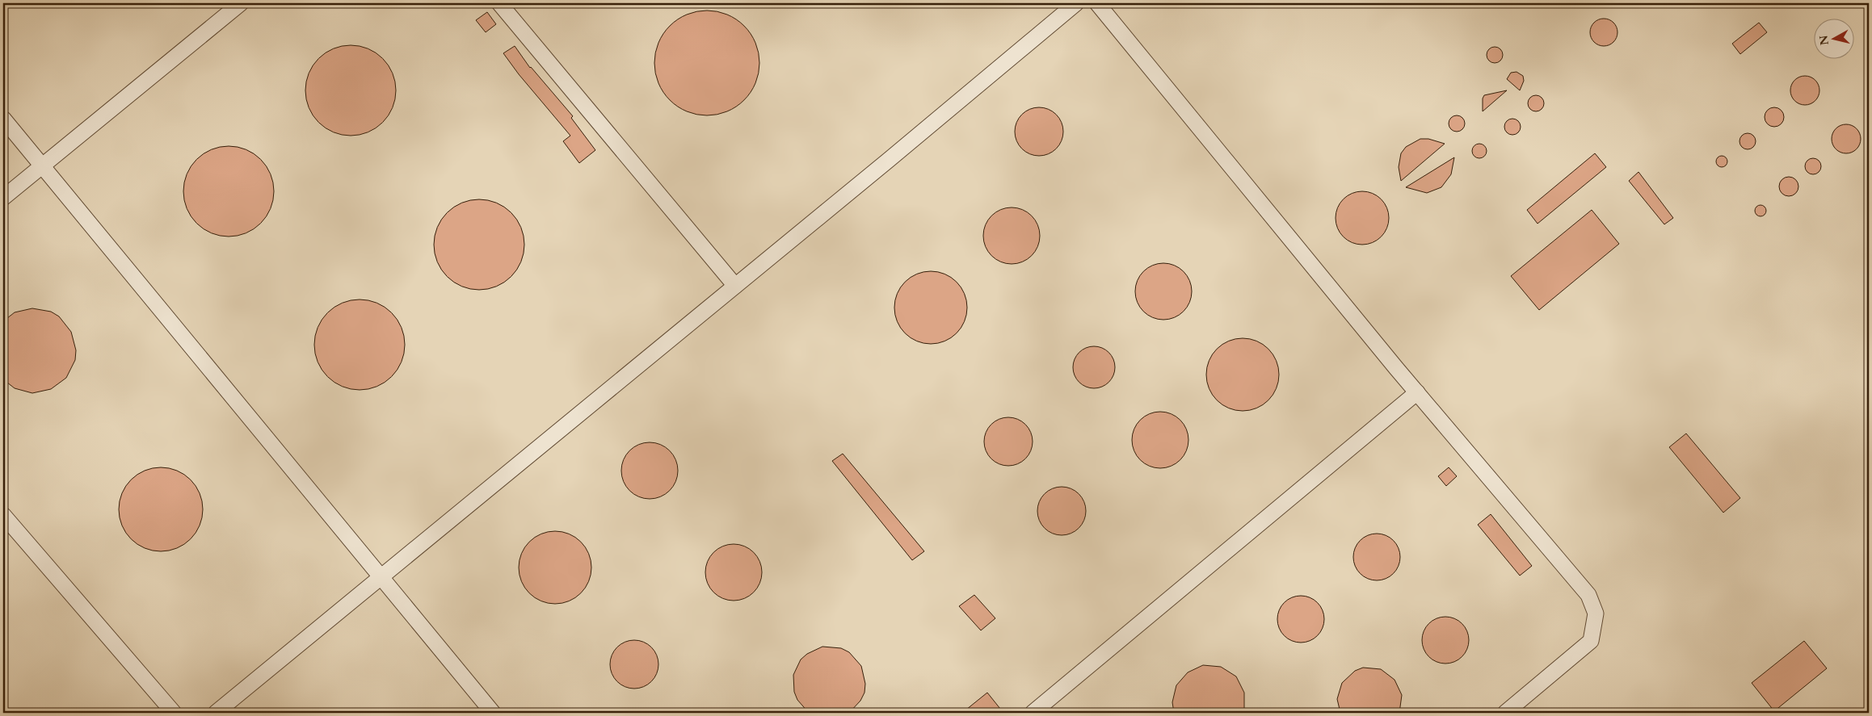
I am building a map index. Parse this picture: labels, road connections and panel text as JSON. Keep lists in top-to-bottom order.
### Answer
{
  "north": "left"
}
